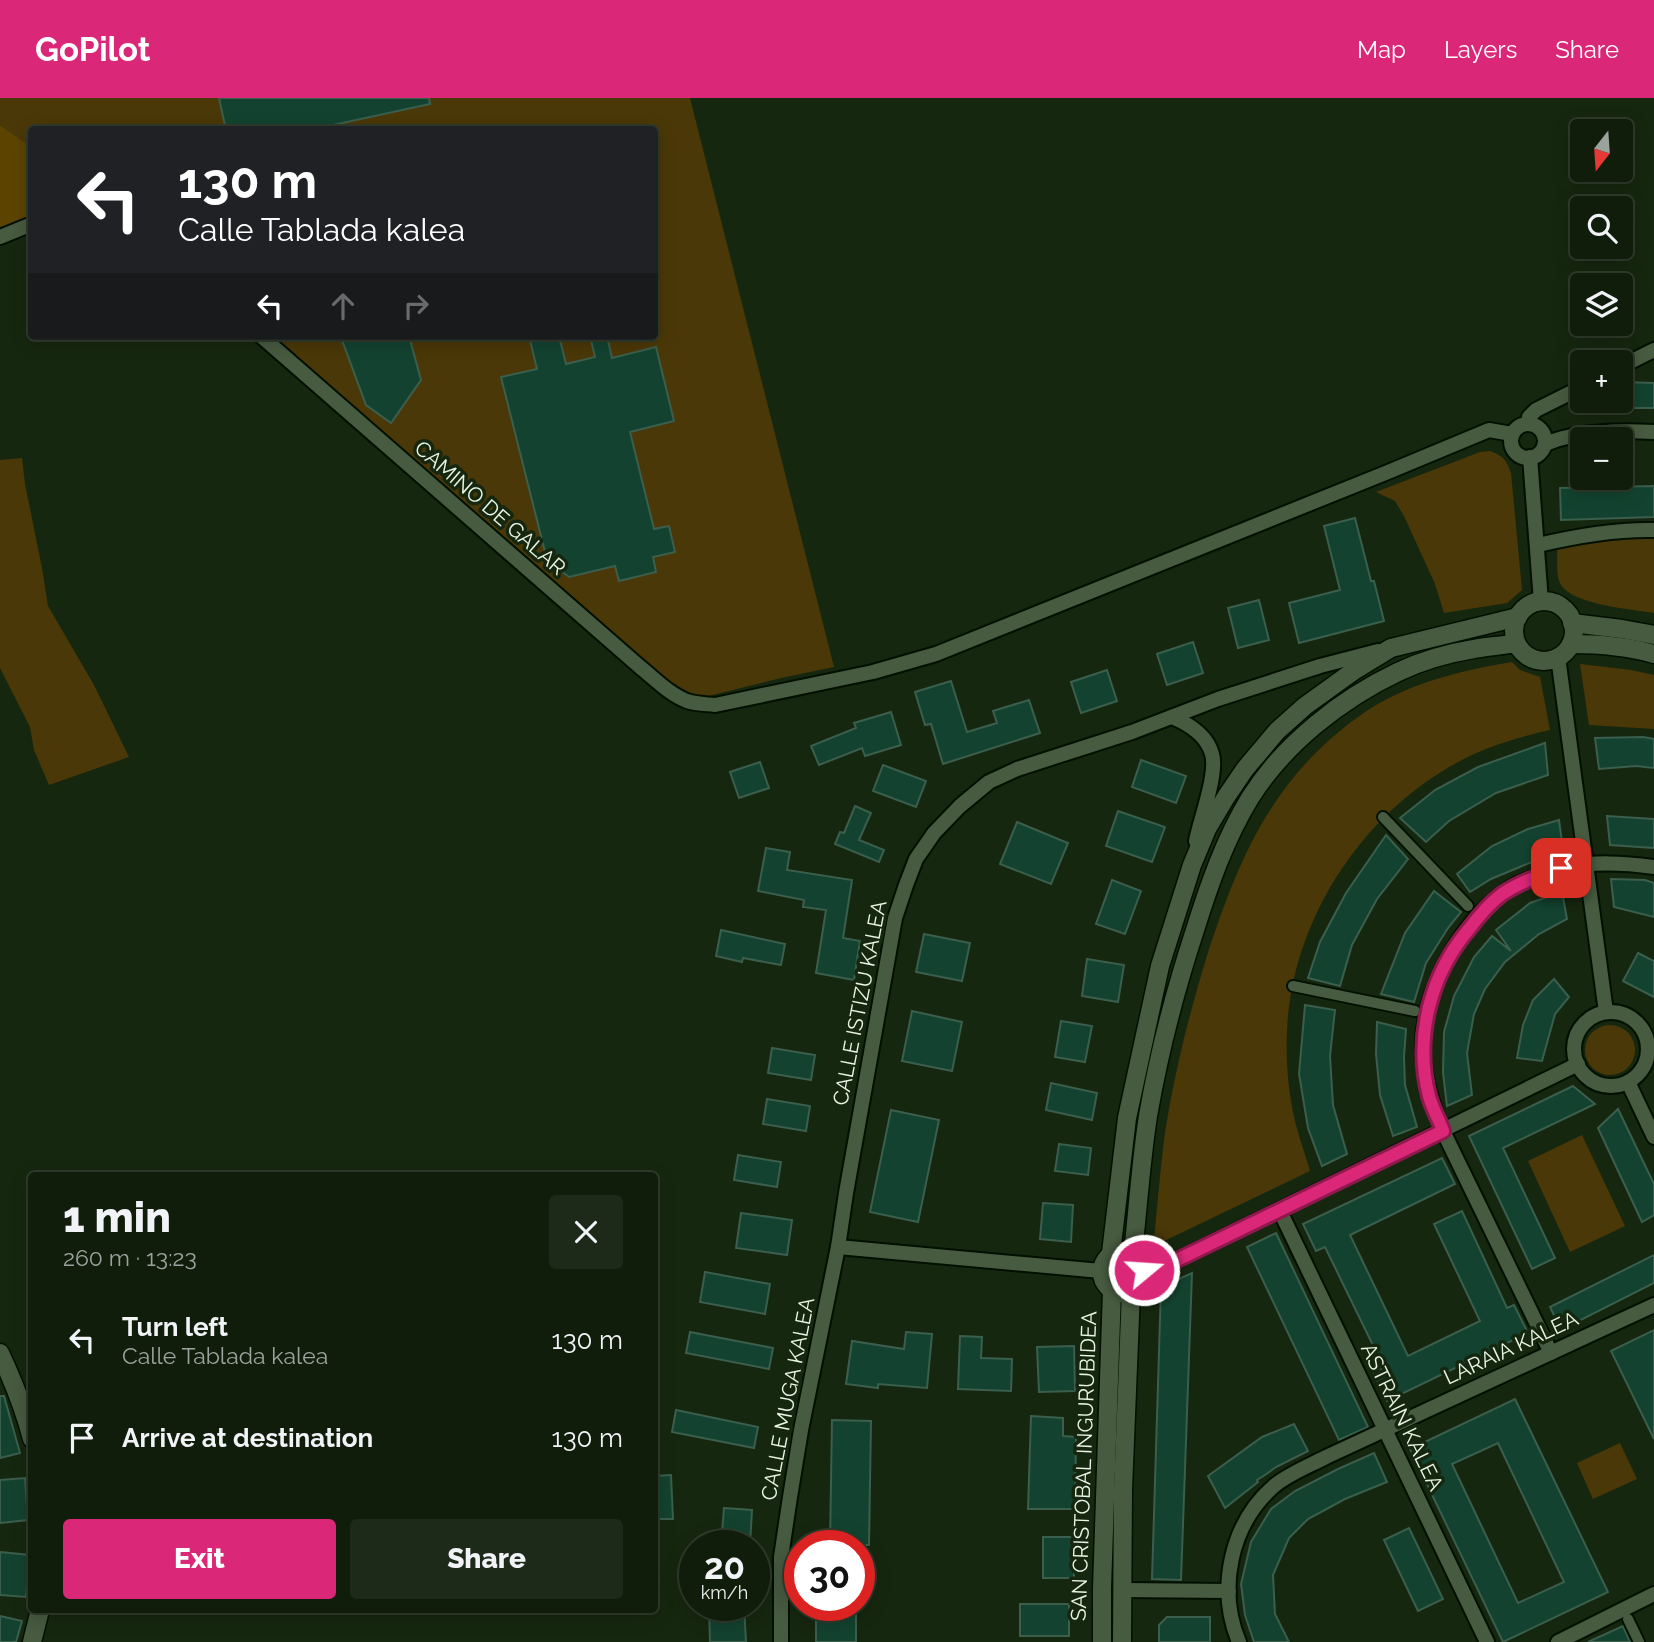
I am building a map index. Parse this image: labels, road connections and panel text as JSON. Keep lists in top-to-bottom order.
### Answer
{
  "streets": {
    "street": [
      "CAMINO DE GALAR",
      "CALLE ISTIZU KALEA",
      "LARAIA KALEA",
      "CALLE MUGA KALEA",
      "ASTRAIN KALEA",
      "SAN CRISTOBAL INGURUBIDEA"
    ]
  },
  "crossings": [
    ["CALLE ISTIZU KALEA", "CALLE MUGA KALEA"],
    ["LARAIA KALEA", "ASTRAIN KALEA"]
  ],
  "north": "bottom",
  "page": {
    "header": "GoPilot",
    "nav": ["Map", "Layers", "Share"],
    "map_buttons": ["+", "−"],
    "turn": ["130 m", "Calle Tablada kalea"],
    "heading": ["1 min", "260 m · 13:23"],
    "list": [
      {
        "name": "Turn left",
        "note": "Calle Tablada kalea",
        "value": "130 m"
      },
      {
        "name": "Arrive at destination",
        "value": "130 m"
      }
    ],
    "buttons": ["Exit", "Share"],
    "speed": "20 km/h",
    "limit": "30"
  }
}
